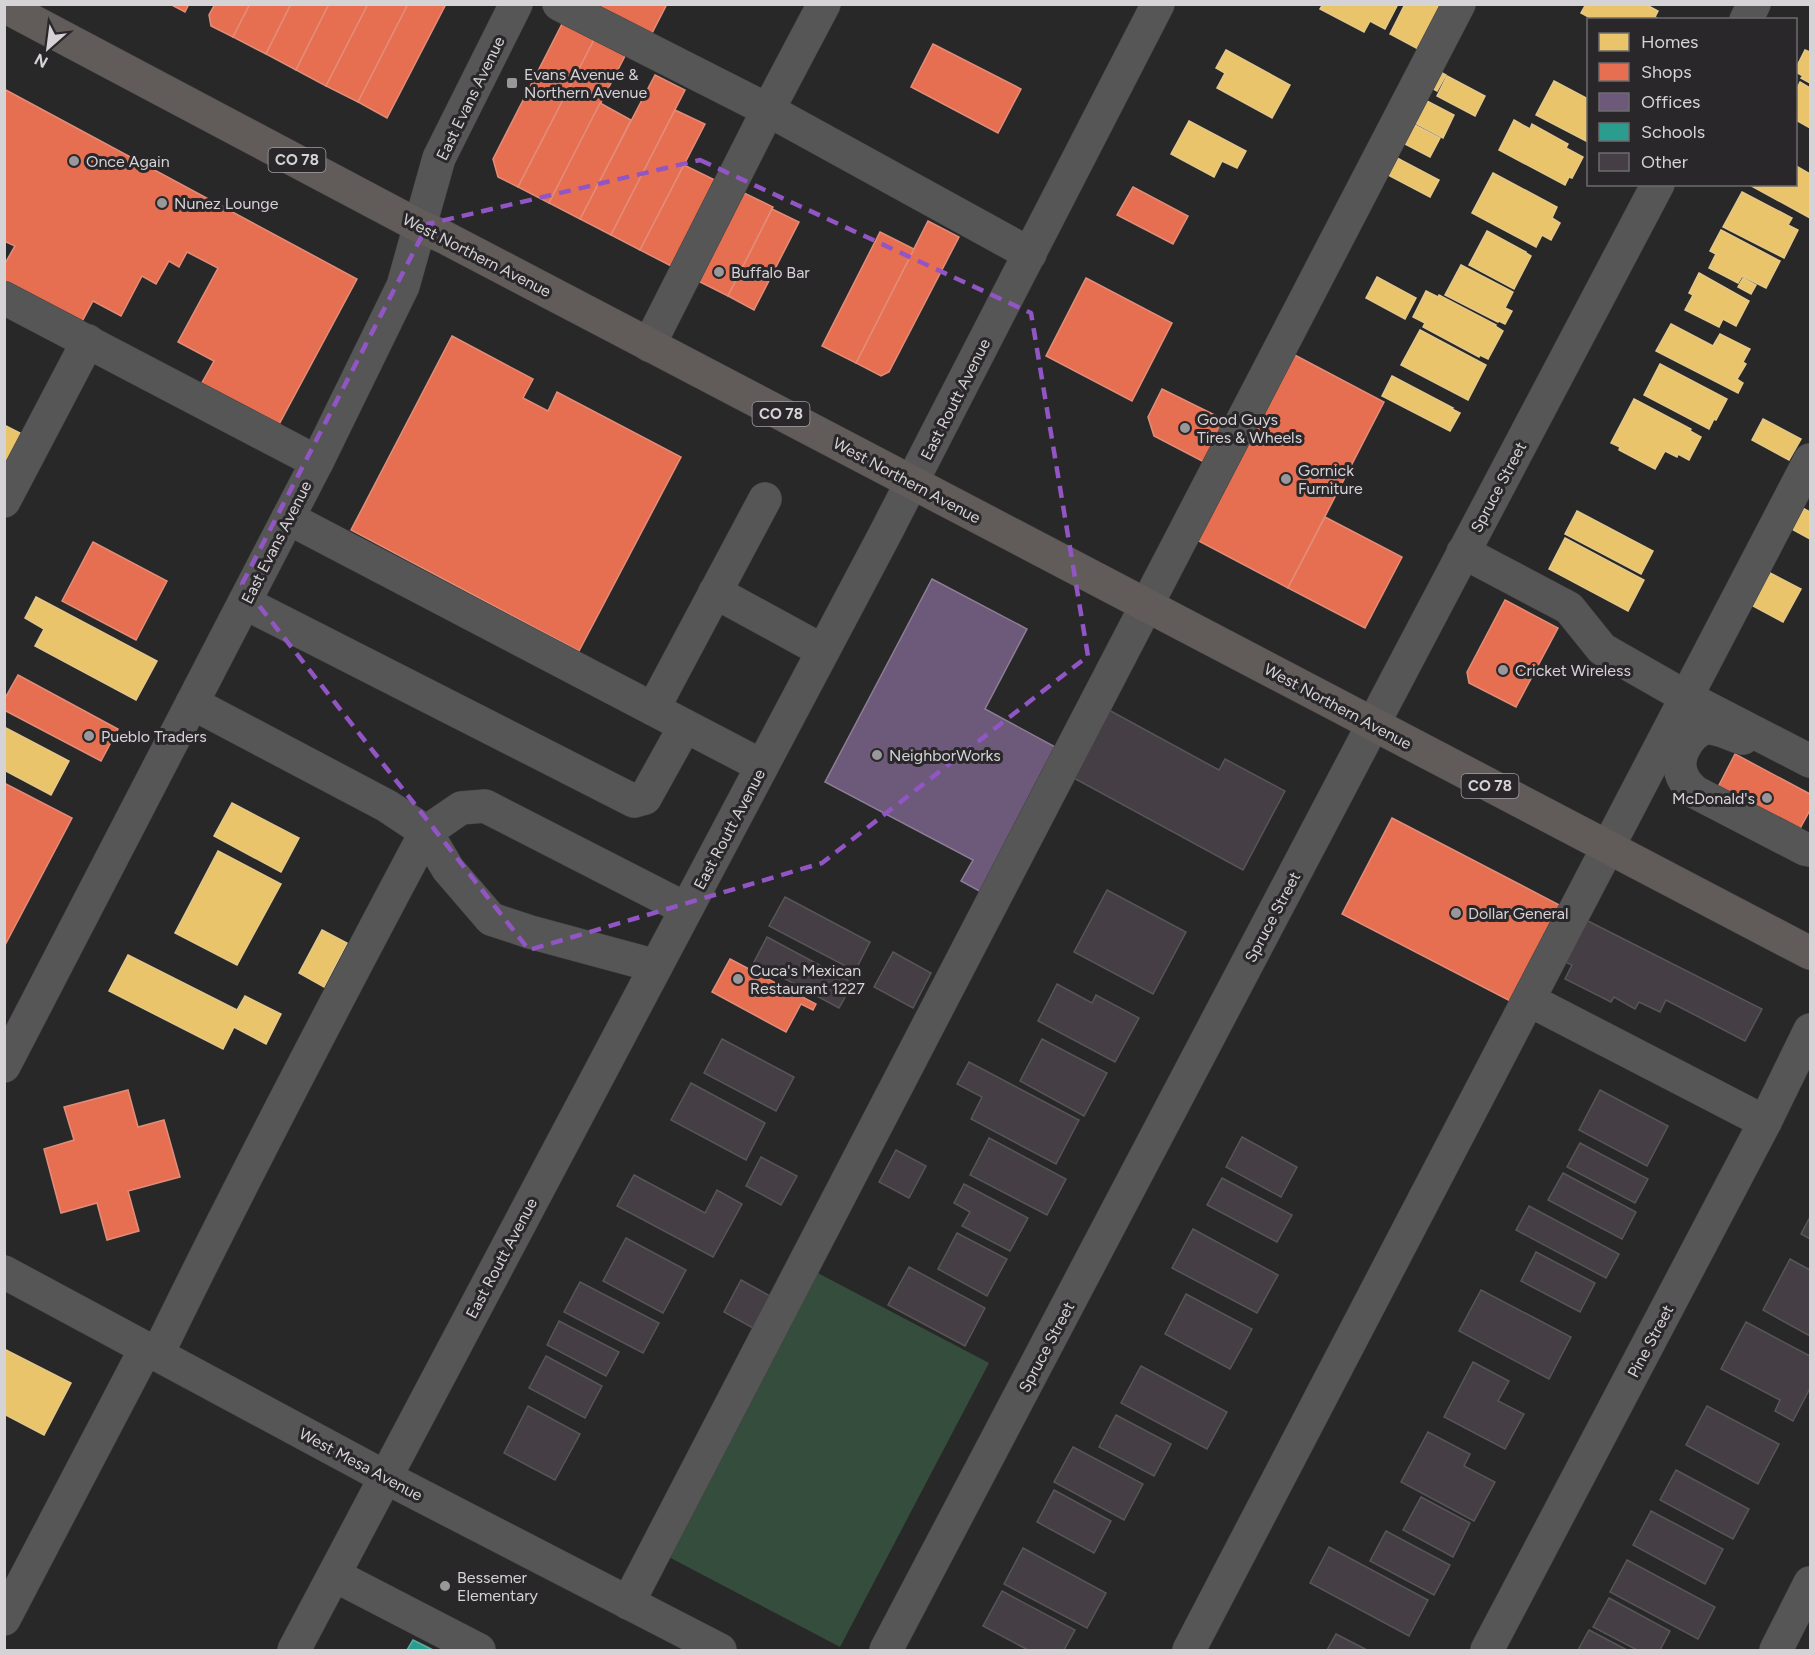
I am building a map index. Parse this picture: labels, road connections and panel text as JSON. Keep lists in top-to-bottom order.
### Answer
{
  "streets": {
    "main road": ["CO 78", "West Northern Avenue"],
    "street": [
      "East Evans Avenue",
      "East Routt Avenue",
      "Spruce Street",
      "Pine Street",
      "West Mesa Avenue"
    ]
  },
  "crossings": [
    ["East Evans Avenue", "West Northern Avenue"],
    ["West Northern Avenue", "East Routt Avenue"],
    ["West Northern Avenue", "Spruce Street"],
    ["East Routt Avenue", "West Mesa Avenue"]
  ],
  "places": {
    "transit": ["Evans Avenue & Northern Avenue"],
    "other": [
      "Once Again",
      "Nunez Lounge",
      "Buffalo Bar",
      "Good Guys Tires & Wheels",
      "Gornick Furniture",
      "Cricket Wireless",
      "Pueblo Traders",
      "NeighborWorks",
      "McDonald's",
      "Dollar General",
      "Cuca's Mexican Restaurant 1227",
      "Bessemer Elementary"
    ]
  },
  "legend": [
    "Homes",
    "Shops",
    "Offices",
    "Schools",
    "Other"
  ],
  "north": "bottom left"
}
